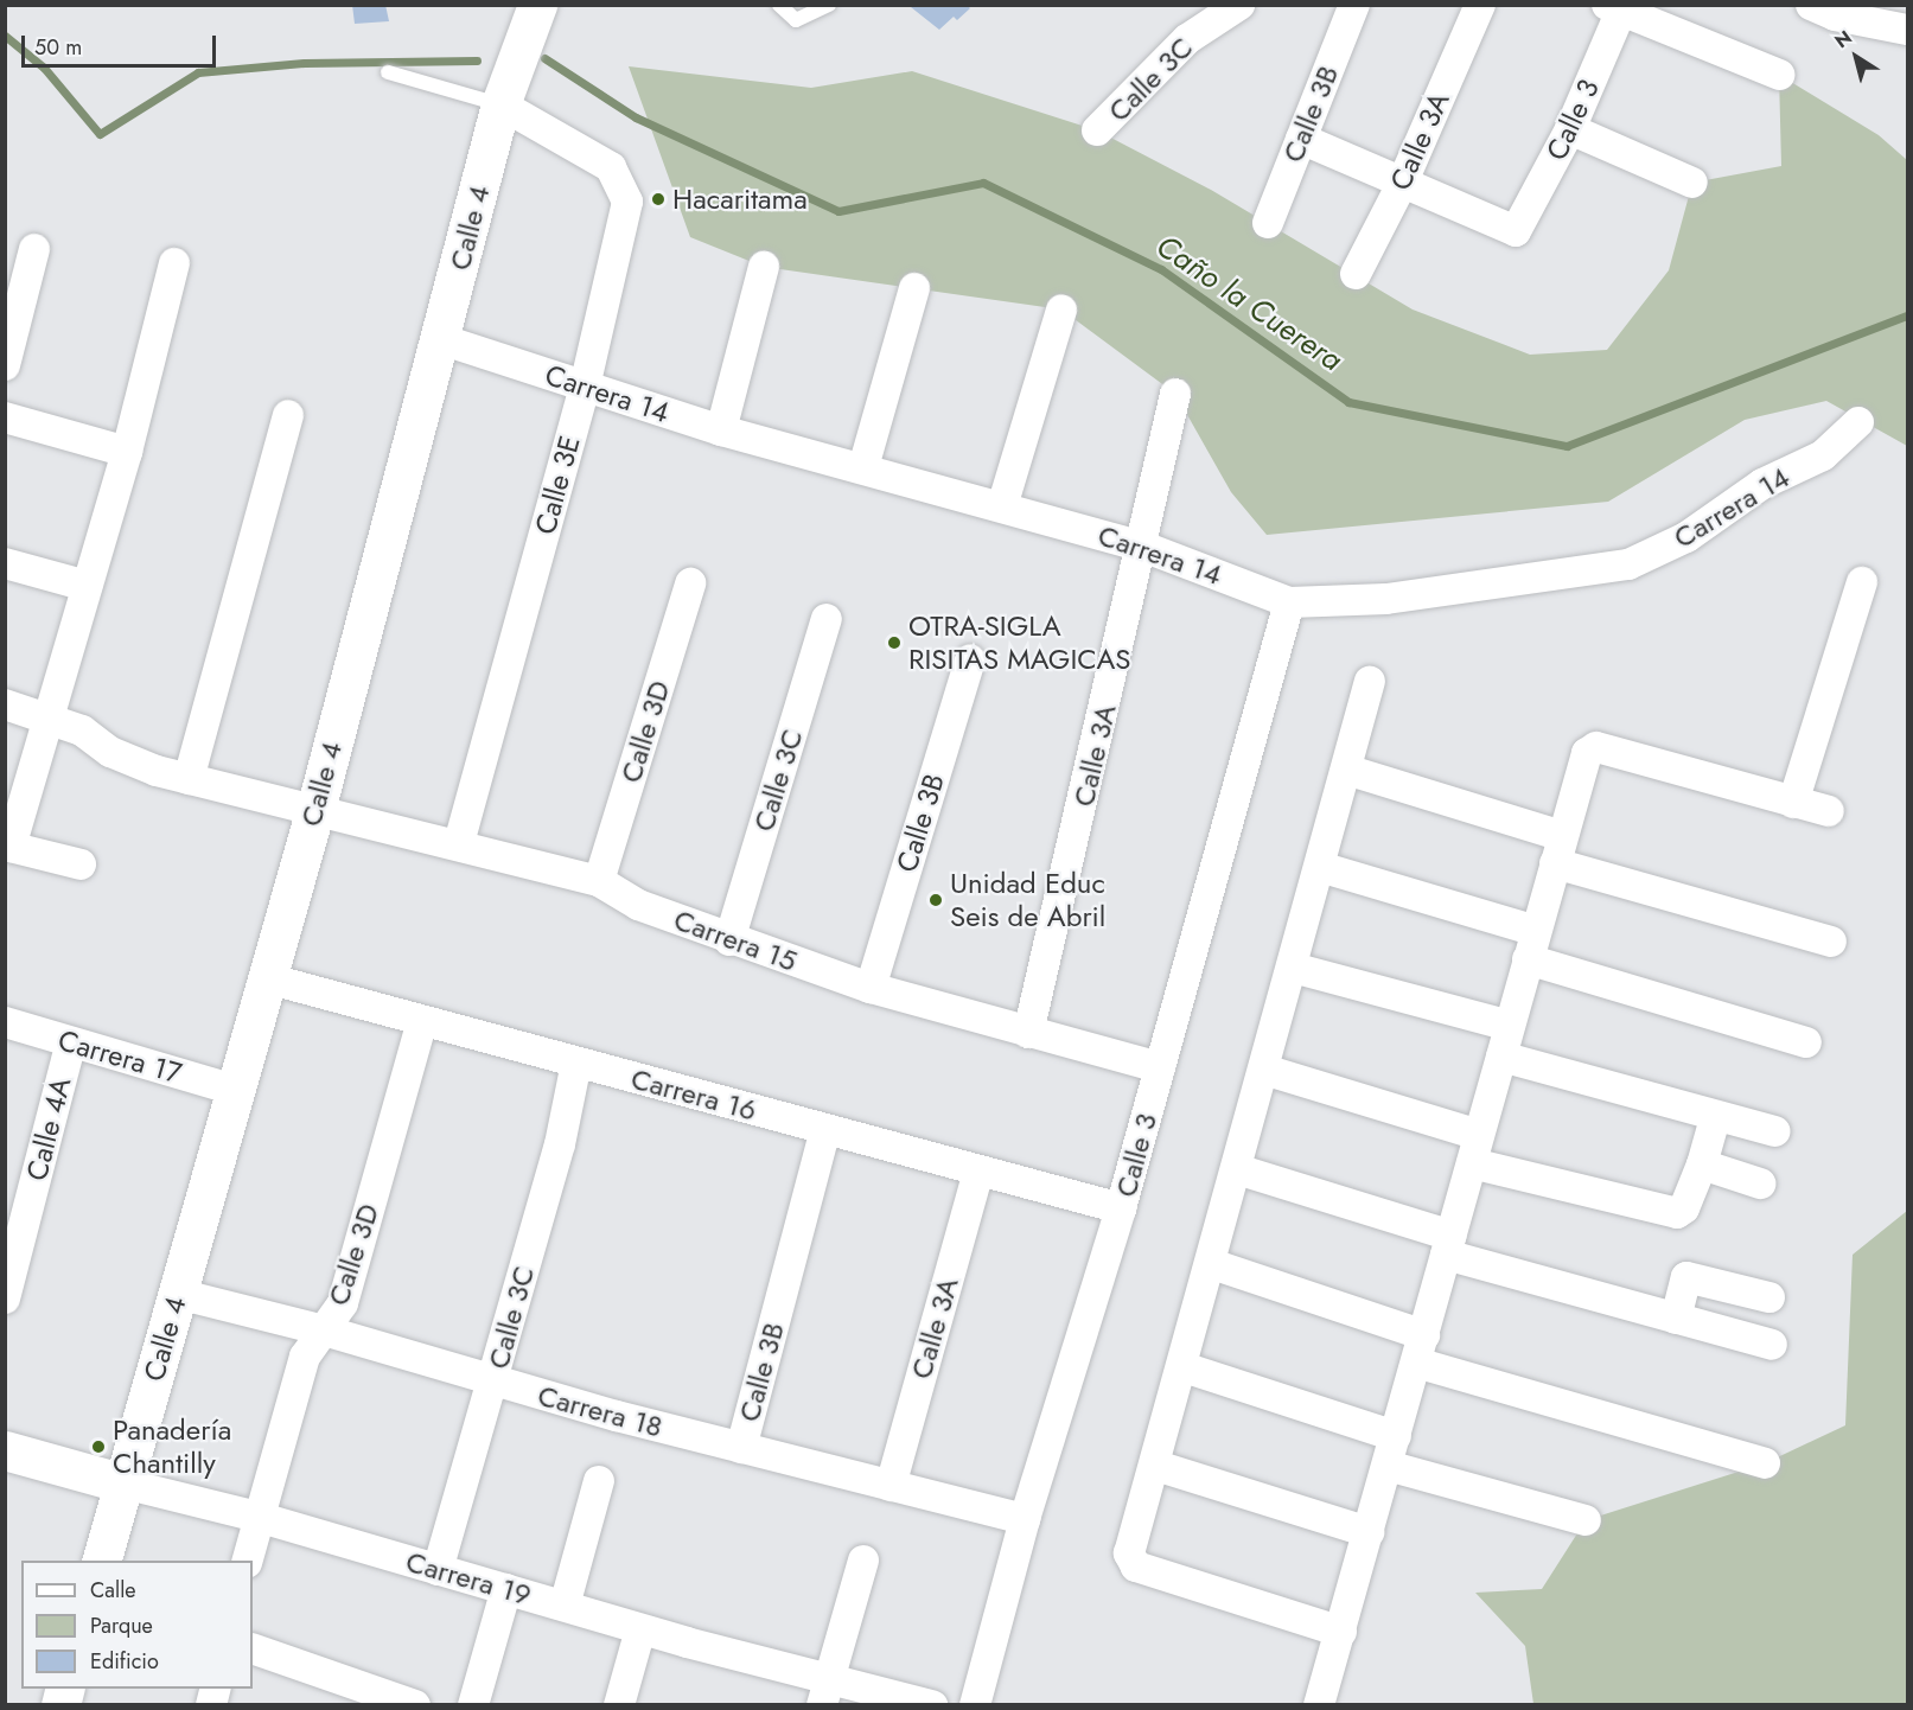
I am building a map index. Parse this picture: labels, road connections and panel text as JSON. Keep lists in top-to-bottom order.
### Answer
{
  "streets": {
    "street": [
      "Calle 3C",
      "Calle 3B",
      "Calle 3",
      "Calle 3A",
      "Calle 4",
      "Carrera 14",
      "Calle 3E",
      "Calle 3D",
      "Carrera 15",
      "Carrera 17",
      "Carrera 16",
      "Calle 4A",
      "Carrera 18",
      "Carrera 19"
    ]
  },
  "crossings": [
    ["Calle 3C", "Carrera 15"],
    ["Calle 3C", "Carrera 16"],
    ["Calle 3C", "Carrera 18"],
    ["Calle 3C", "Carrera 19"],
    ["Calle 3B", "Carrera 15"],
    ["Calle 3B", "Carrera 16"],
    ["Calle 3B", "Carrera 18"],
    ["Calle 3", "Calle 3A"],
    ["Calle 3", "Carrera 14"],
    ["Calle 3", "Carrera 15"],
    ["Calle 3", "Carrera 16"],
    ["Calle 3", "Carrera 18"],
    ["Calle 3A", "Carrera 14"],
    ["Calle 3A", "Carrera 15"],
    ["Calle 3A", "Carrera 16"],
    ["Calle 3A", "Carrera 18"],
    ["Calle 4", "Carrera 14"],
    ["Calle 4", "Calle 3E"],
    ["Calle 4", "Carrera 15"],
    ["Calle 4", "Carrera 17"],
    ["Calle 4", "Carrera 16"],
    ["Calle 4", "Carrera 18"],
    ["Calle 4", "Carrera 19"],
    ["Carrera 14", "Calle 3E"],
    ["Calle 3E", "Carrera 15"],
    ["Calle 3D", "Carrera 15"],
    ["Calle 3D", "Carrera 16"],
    ["Calle 3D", "Carrera 18"],
    ["Calle 3D", "Carrera 19"],
    ["Carrera 17", "Calle 4A"]
  ],
  "water": ["Caño la Cuerera"],
  "places": [
    "Hacaritama",
    "OTRA-SIGLA RISITAS MAGICAS",
    "Unidad Educ Seis de Abril",
    "Panadería Chantilly"
  ],
  "legend": ["Calle", "Parque", "Edificio"],
  "scale_bar": "50 m",
  "north": "top left"
}
